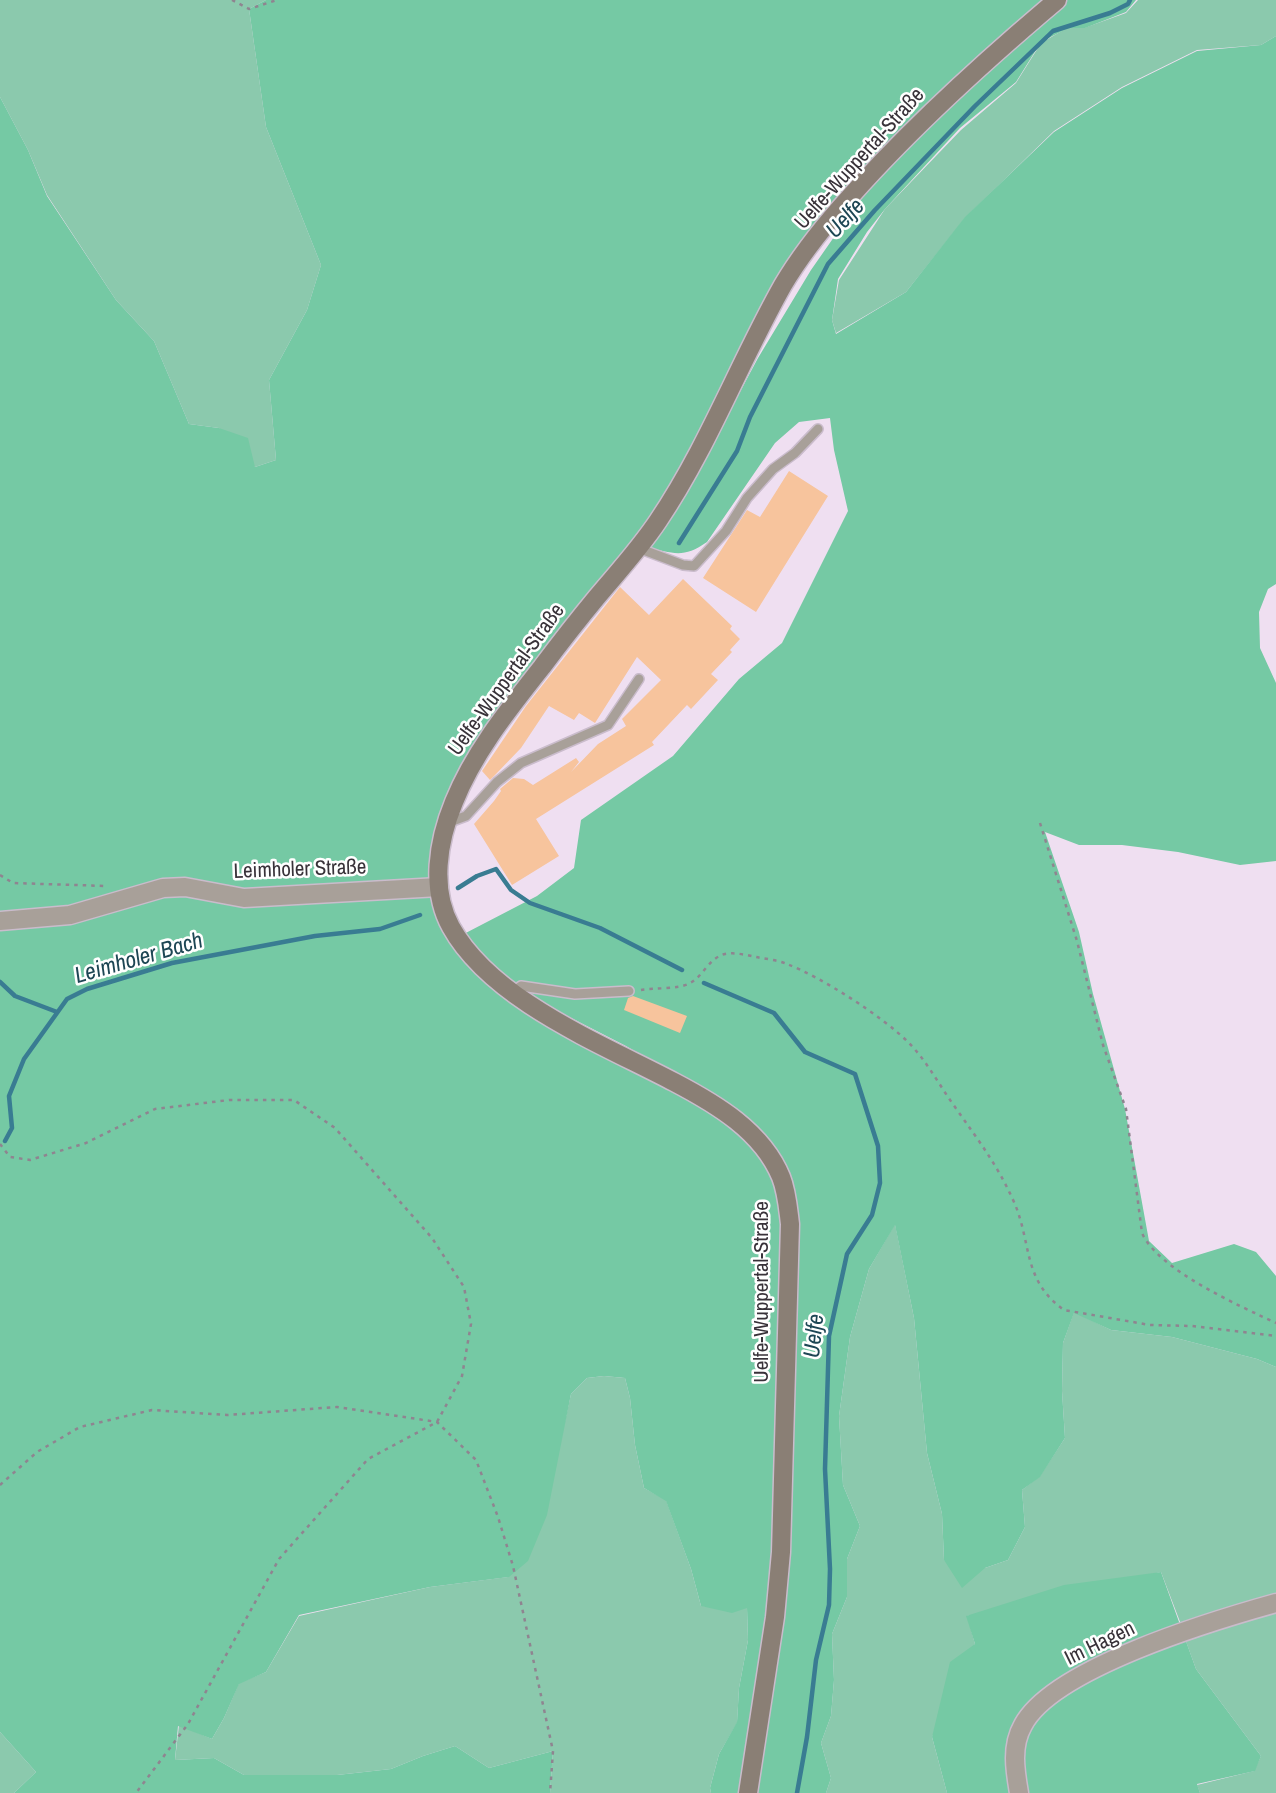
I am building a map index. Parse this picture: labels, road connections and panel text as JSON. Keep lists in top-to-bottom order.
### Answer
{
  "streets": {
    "main road": ["Uelfe-Wuppertal-Straße"],
    "street": ["Leimholer Straße", "Im Hagen"]
  },
  "crossings": [
    ["Uelfe-Wuppertal-Straße", "Leimholer Straße"]
  ],
  "water": ["Uelfe", "Leimholer Bach"]
}
